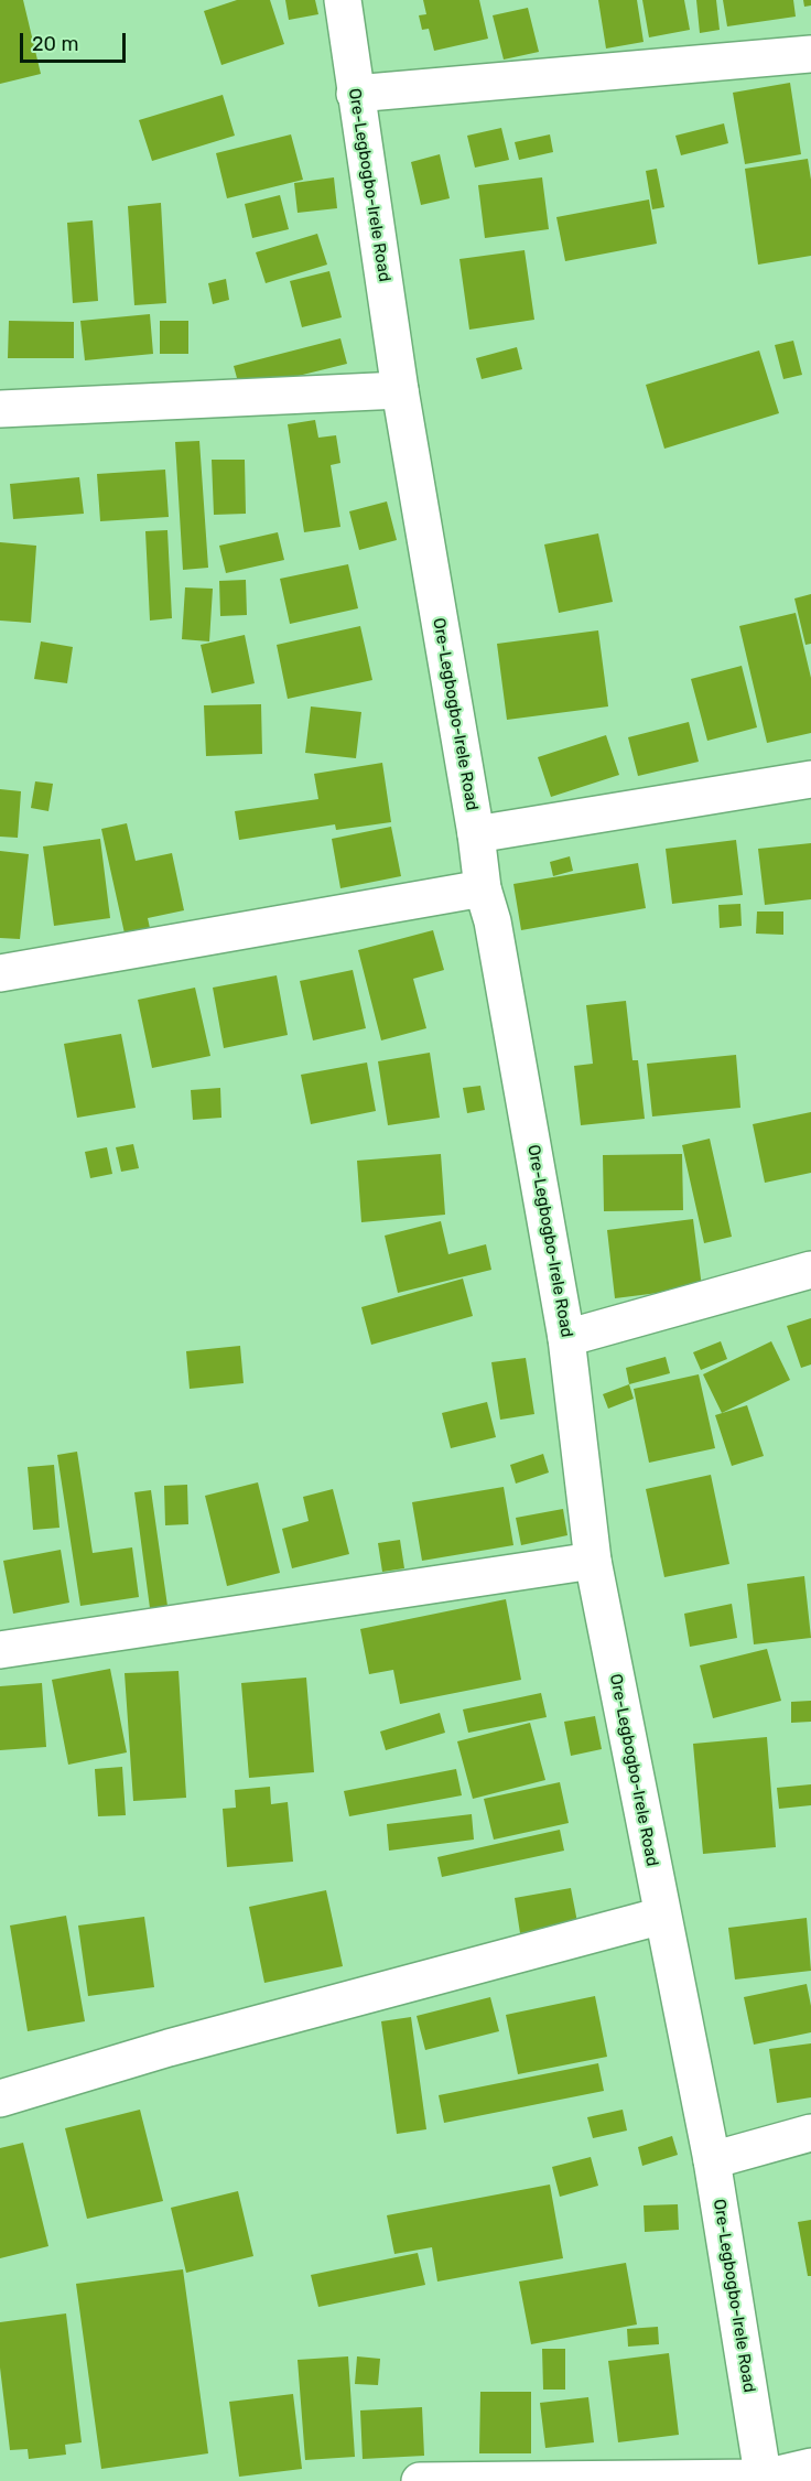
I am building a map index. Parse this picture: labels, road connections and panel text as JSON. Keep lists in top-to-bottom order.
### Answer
{
  "streets": {
    "street": ["Ore-Legbogbo-Irele Road"]
  },
  "scale_bar": "20 m"
}
